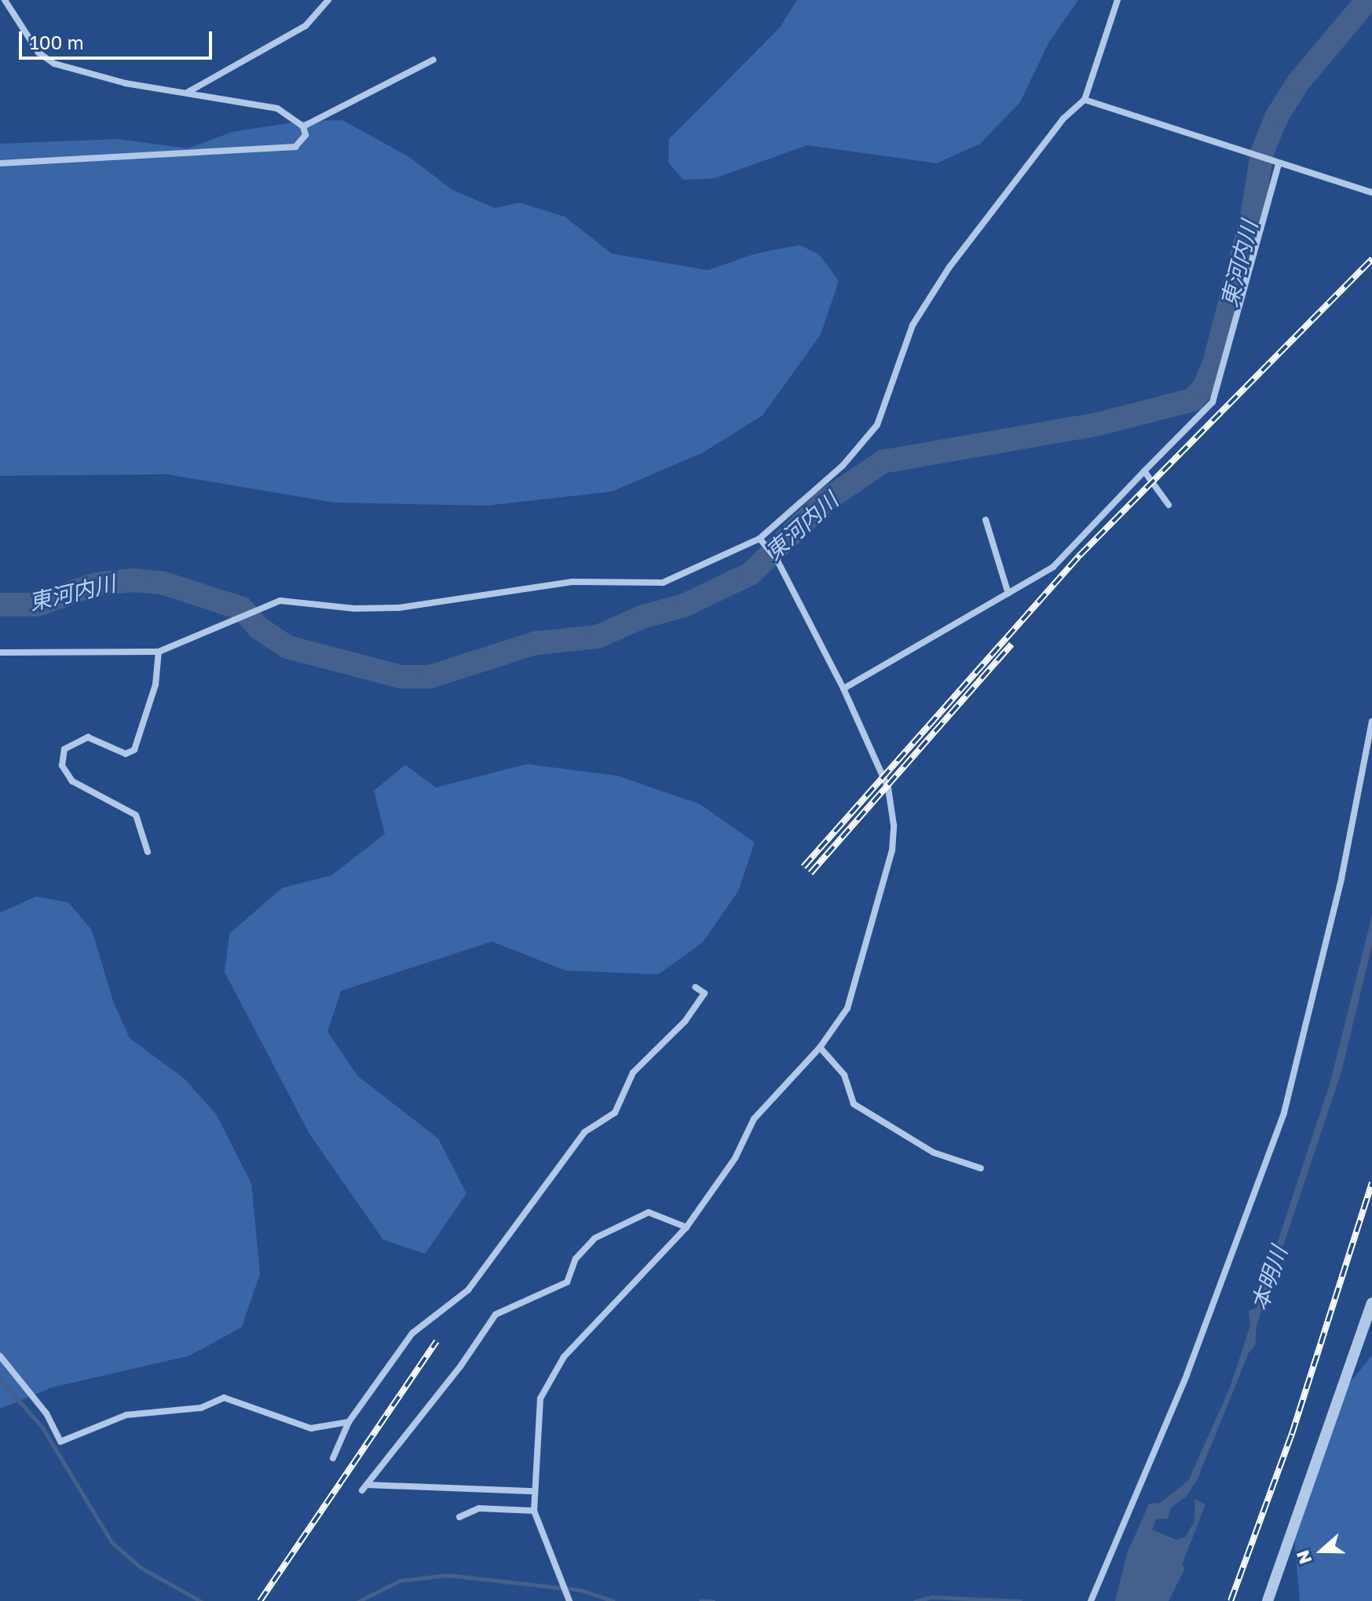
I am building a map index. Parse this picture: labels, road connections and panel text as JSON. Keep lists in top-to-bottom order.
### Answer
{
  "water": ["東河内川", "本明川"],
  "scale_bar": "100 m",
  "north": "left"
}
